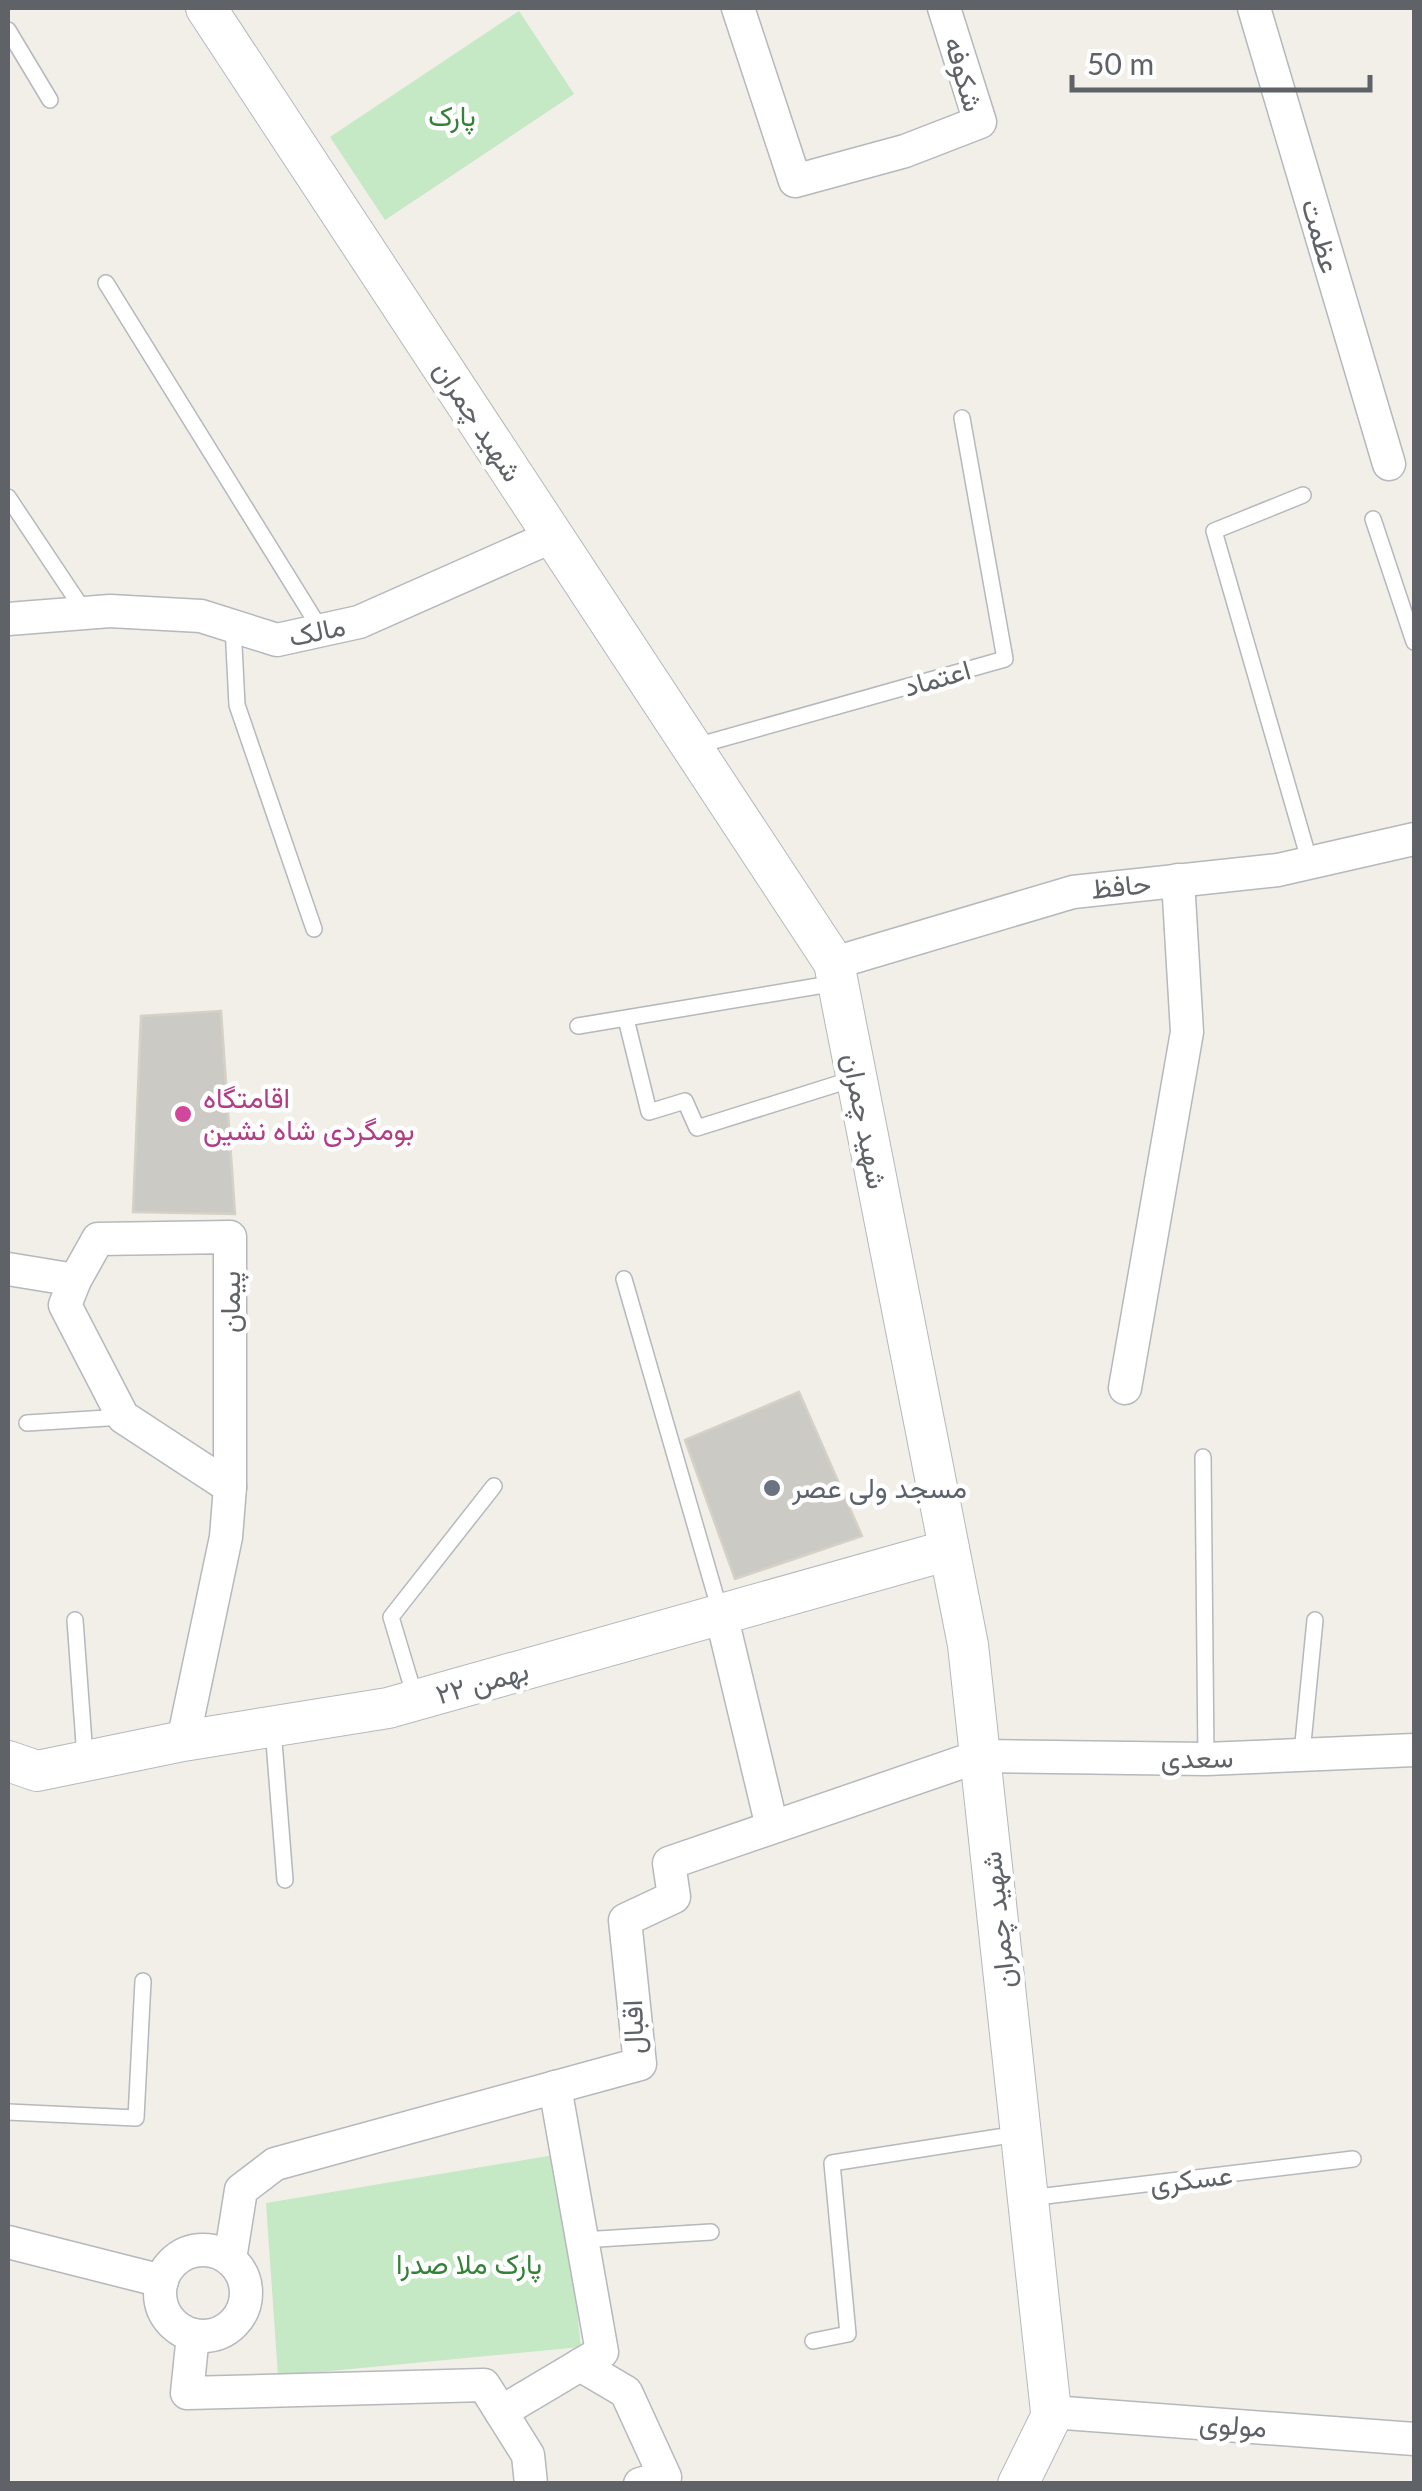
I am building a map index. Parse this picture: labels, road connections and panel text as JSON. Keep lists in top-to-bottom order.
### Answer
{
  "streets": {
    "street": [
      "شکوفه",
      "عظمت",
      "شهید چمران",
      "مالک",
      "حافظ",
      "پیمان",
      "۲۲ بهمن",
      "سعدی",
      "اقبال",
      "مولوی"
    ],
    "lane": ["اعتماد", "عسکری"]
  },
  "crossings": [
    ["شهید چمران", "مالک"],
    ["شهید چمران", "اعتماد"],
    ["شهید چمران", "حافظ"],
    ["شهید چمران", "۲۲ بهمن"],
    ["شهید چمران", "سعدی"],
    ["شهید چمران", "اقبال"],
    ["شهید چمران", "عسکری"],
    ["شهید چمران", "مولوی"],
    ["پیمان", "۲۲ بهمن"],
    ["سعدی", "اقبال"]
  ],
  "parks": ["پارک", "پارک ملا صدرا"],
  "places": ["اقامتگاه بومگردی شاه نشین", "مسجد ولی عصر"],
  "scale_bar": "50 m"
}
